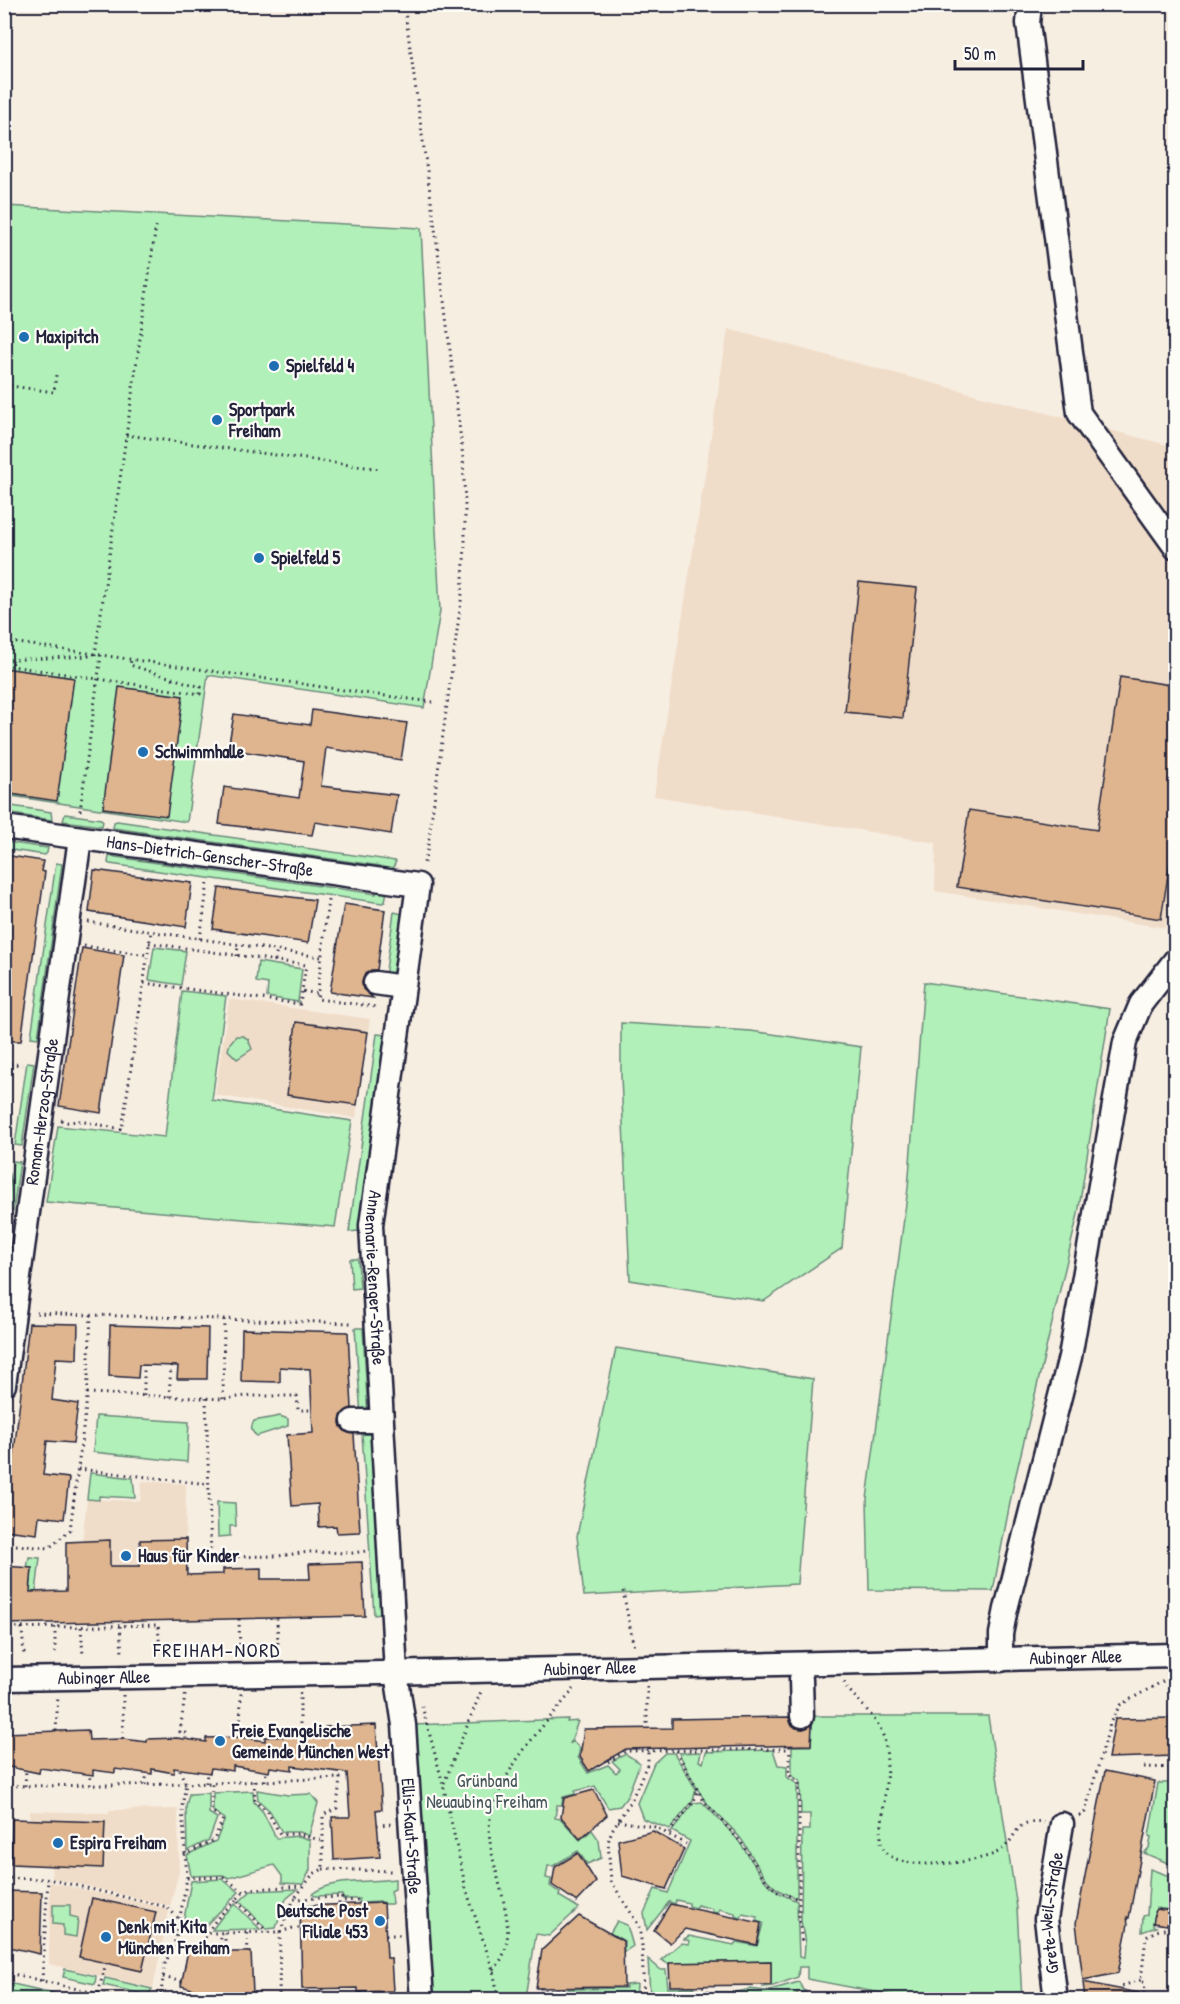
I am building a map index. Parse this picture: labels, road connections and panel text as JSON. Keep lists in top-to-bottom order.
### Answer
{
  "streets": {
    "street": [
      "Hans-Dietrich-Genscher-Straße",
      "Roman-Herzog-Straße",
      "Annemarie-Renger-Straße",
      "Aubinger Allee",
      "Ellis-Kaut-Straße",
      "Grete-Weil-Straße"
    ]
  },
  "crossings": [
    ["Hans-Dietrich-Genscher-Straße", "Roman-Herzog-Straße"],
    ["Hans-Dietrich-Genscher-Straße", "Annemarie-Renger-Straße"],
    ["Annemarie-Renger-Straße", "Aubinger Allee"],
    ["Annemarie-Renger-Straße", "Ellis-Kaut-Straße"],
    ["Aubinger Allee", "Ellis-Kaut-Straße"]
  ],
  "districts": ["FREIHAM-NORD"],
  "parks": ["Grünband Neuaubing Freiham"],
  "places": [
    "Maxipitch",
    "Spielfeld 4",
    "Sportpark Freiham",
    "Spielfeld 5",
    "Schwimmhalle",
    "Haus für Kinder",
    "Freie Evangelische Gemeinde München West",
    "Espira Freiham",
    "Deutsche Post Filiale 453",
    "Denk mit Kita München Freiham"
  ],
  "scale_bar": "50 m"
}
